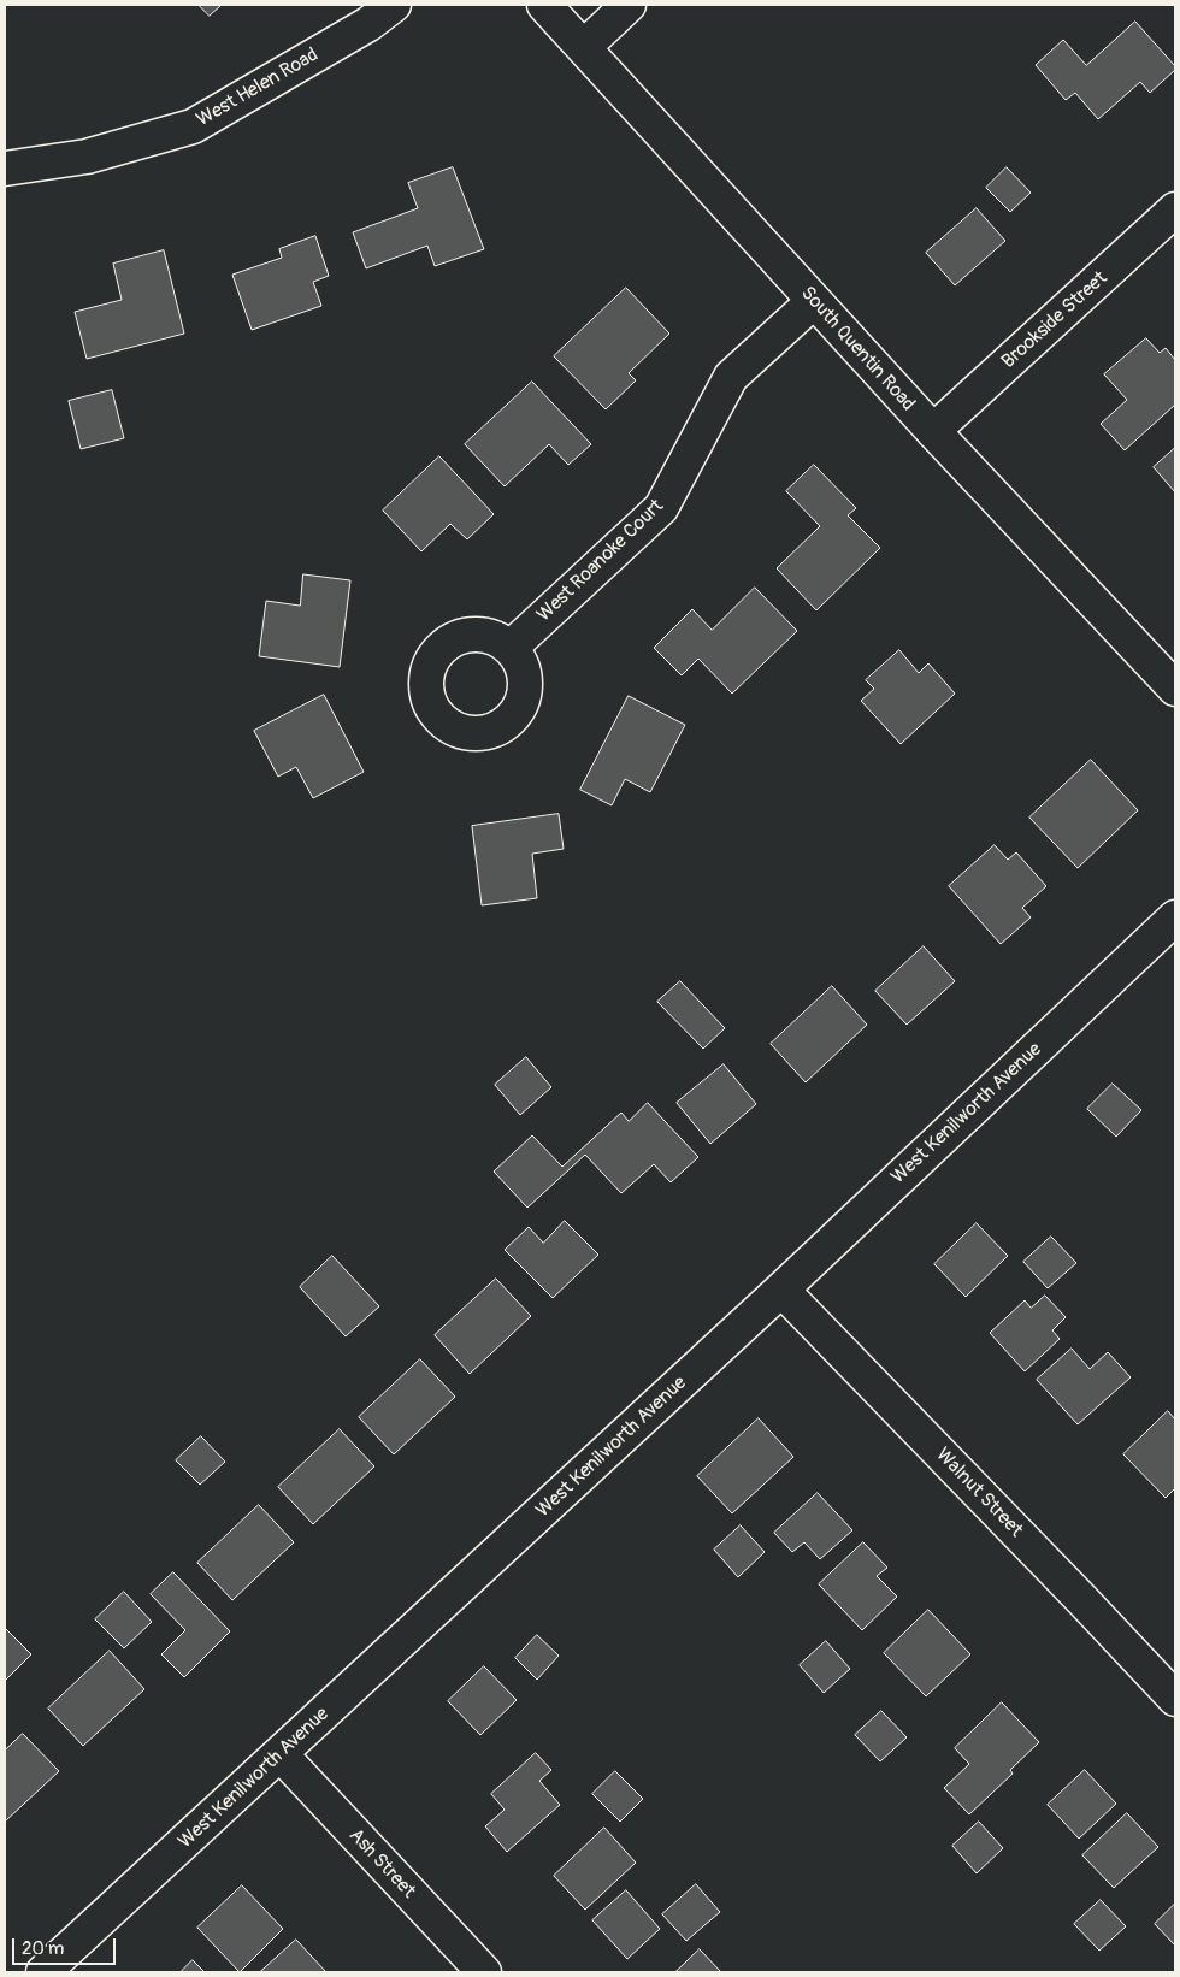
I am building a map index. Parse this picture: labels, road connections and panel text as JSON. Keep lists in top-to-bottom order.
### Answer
{
  "streets": {
    "street": [
      "West Helen Road",
      "Brookside Street",
      "South Quentin Road",
      "West Roanoke Court",
      "West Kenilworth Avenue",
      "Walnut Street",
      "Ash Street"
    ]
  },
  "crossings": [
    ["Brookside Street", "South Quentin Road"],
    ["South Quentin Road", "West Roanoke Court"],
    ["West Kenilworth Avenue", "Walnut Street"],
    ["West Kenilworth Avenue", "Ash Street"]
  ],
  "scale_bar": "20 m"
}
